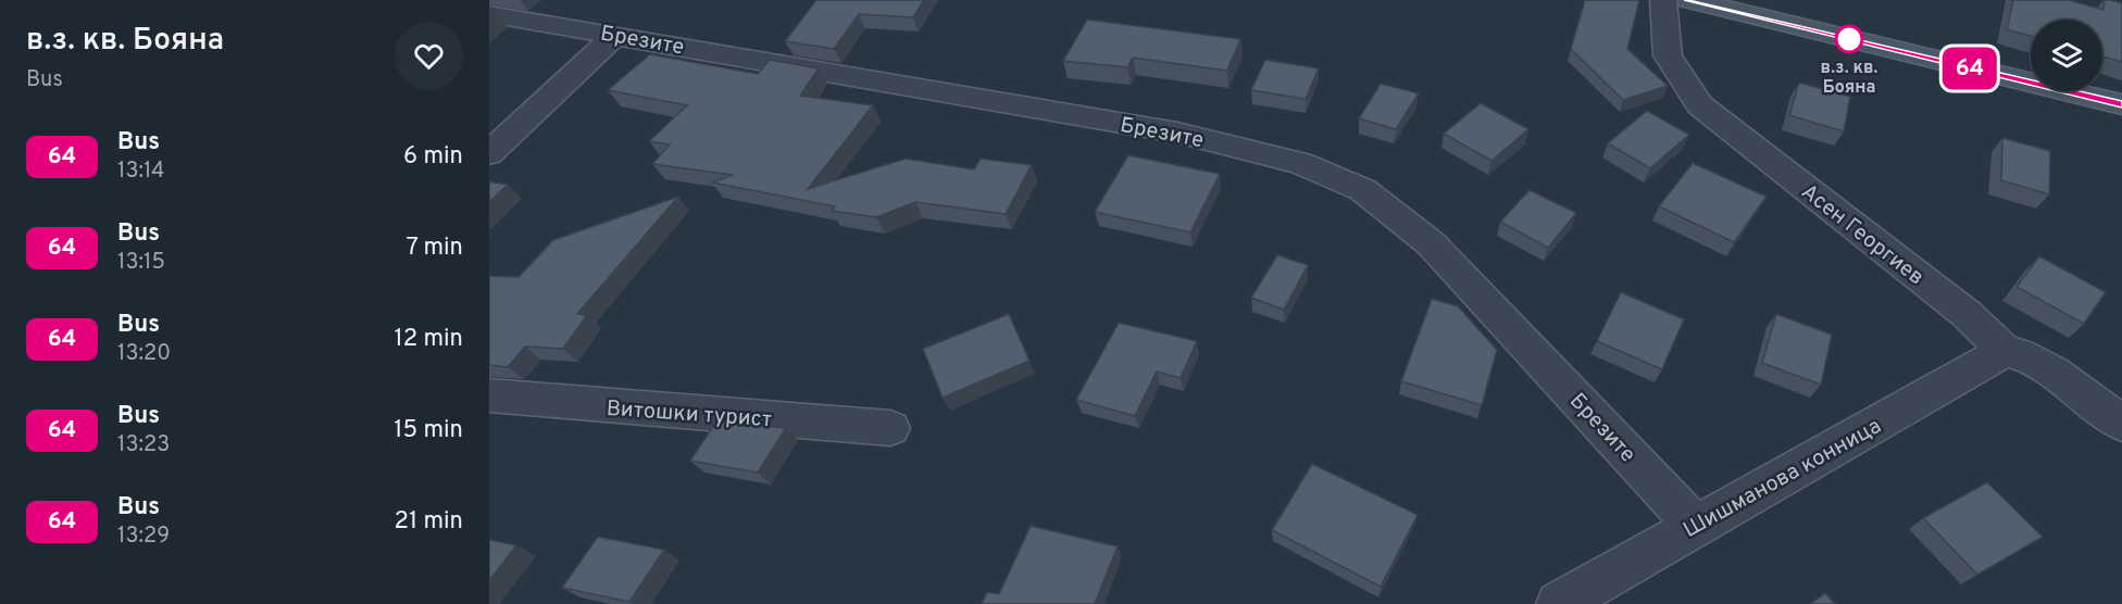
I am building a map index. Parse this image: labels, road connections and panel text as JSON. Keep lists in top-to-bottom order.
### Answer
{
  "streets": {
    "street": [
      "Брезите",
      "Асен Георгиев",
      "Витошки турист",
      "Шишманова конница"
    ]
  },
  "crossings": [
    ["Брезите", "Шишманова конница"],
    ["Асен Георгиев", "Шишманова конница"]
  ],
  "places": ["в.з. кв. Бояна"],
  "lines": ["bus line 64"],
  "page": {
    "heading": ["в.з. кв. Бояна", "Bus"],
    "on_map": "64",
    "list": [
      {
        "mark": "64",
        "name": "Bus",
        "note": "13:14",
        "value": "6 min"
      },
      {
        "mark": "64",
        "name": "Bus",
        "note": "13:15",
        "value": "7 min"
      },
      {
        "mark": "64",
        "name": "Bus",
        "note": "13:20",
        "value": "12 min"
      },
      {
        "mark": "64",
        "name": "Bus",
        "note": "13:23",
        "value": "15 min"
      },
      {
        "mark": "64",
        "name": "Bus",
        "note": "13:29",
        "value": "21 min"
      }
    ]
  }
}
